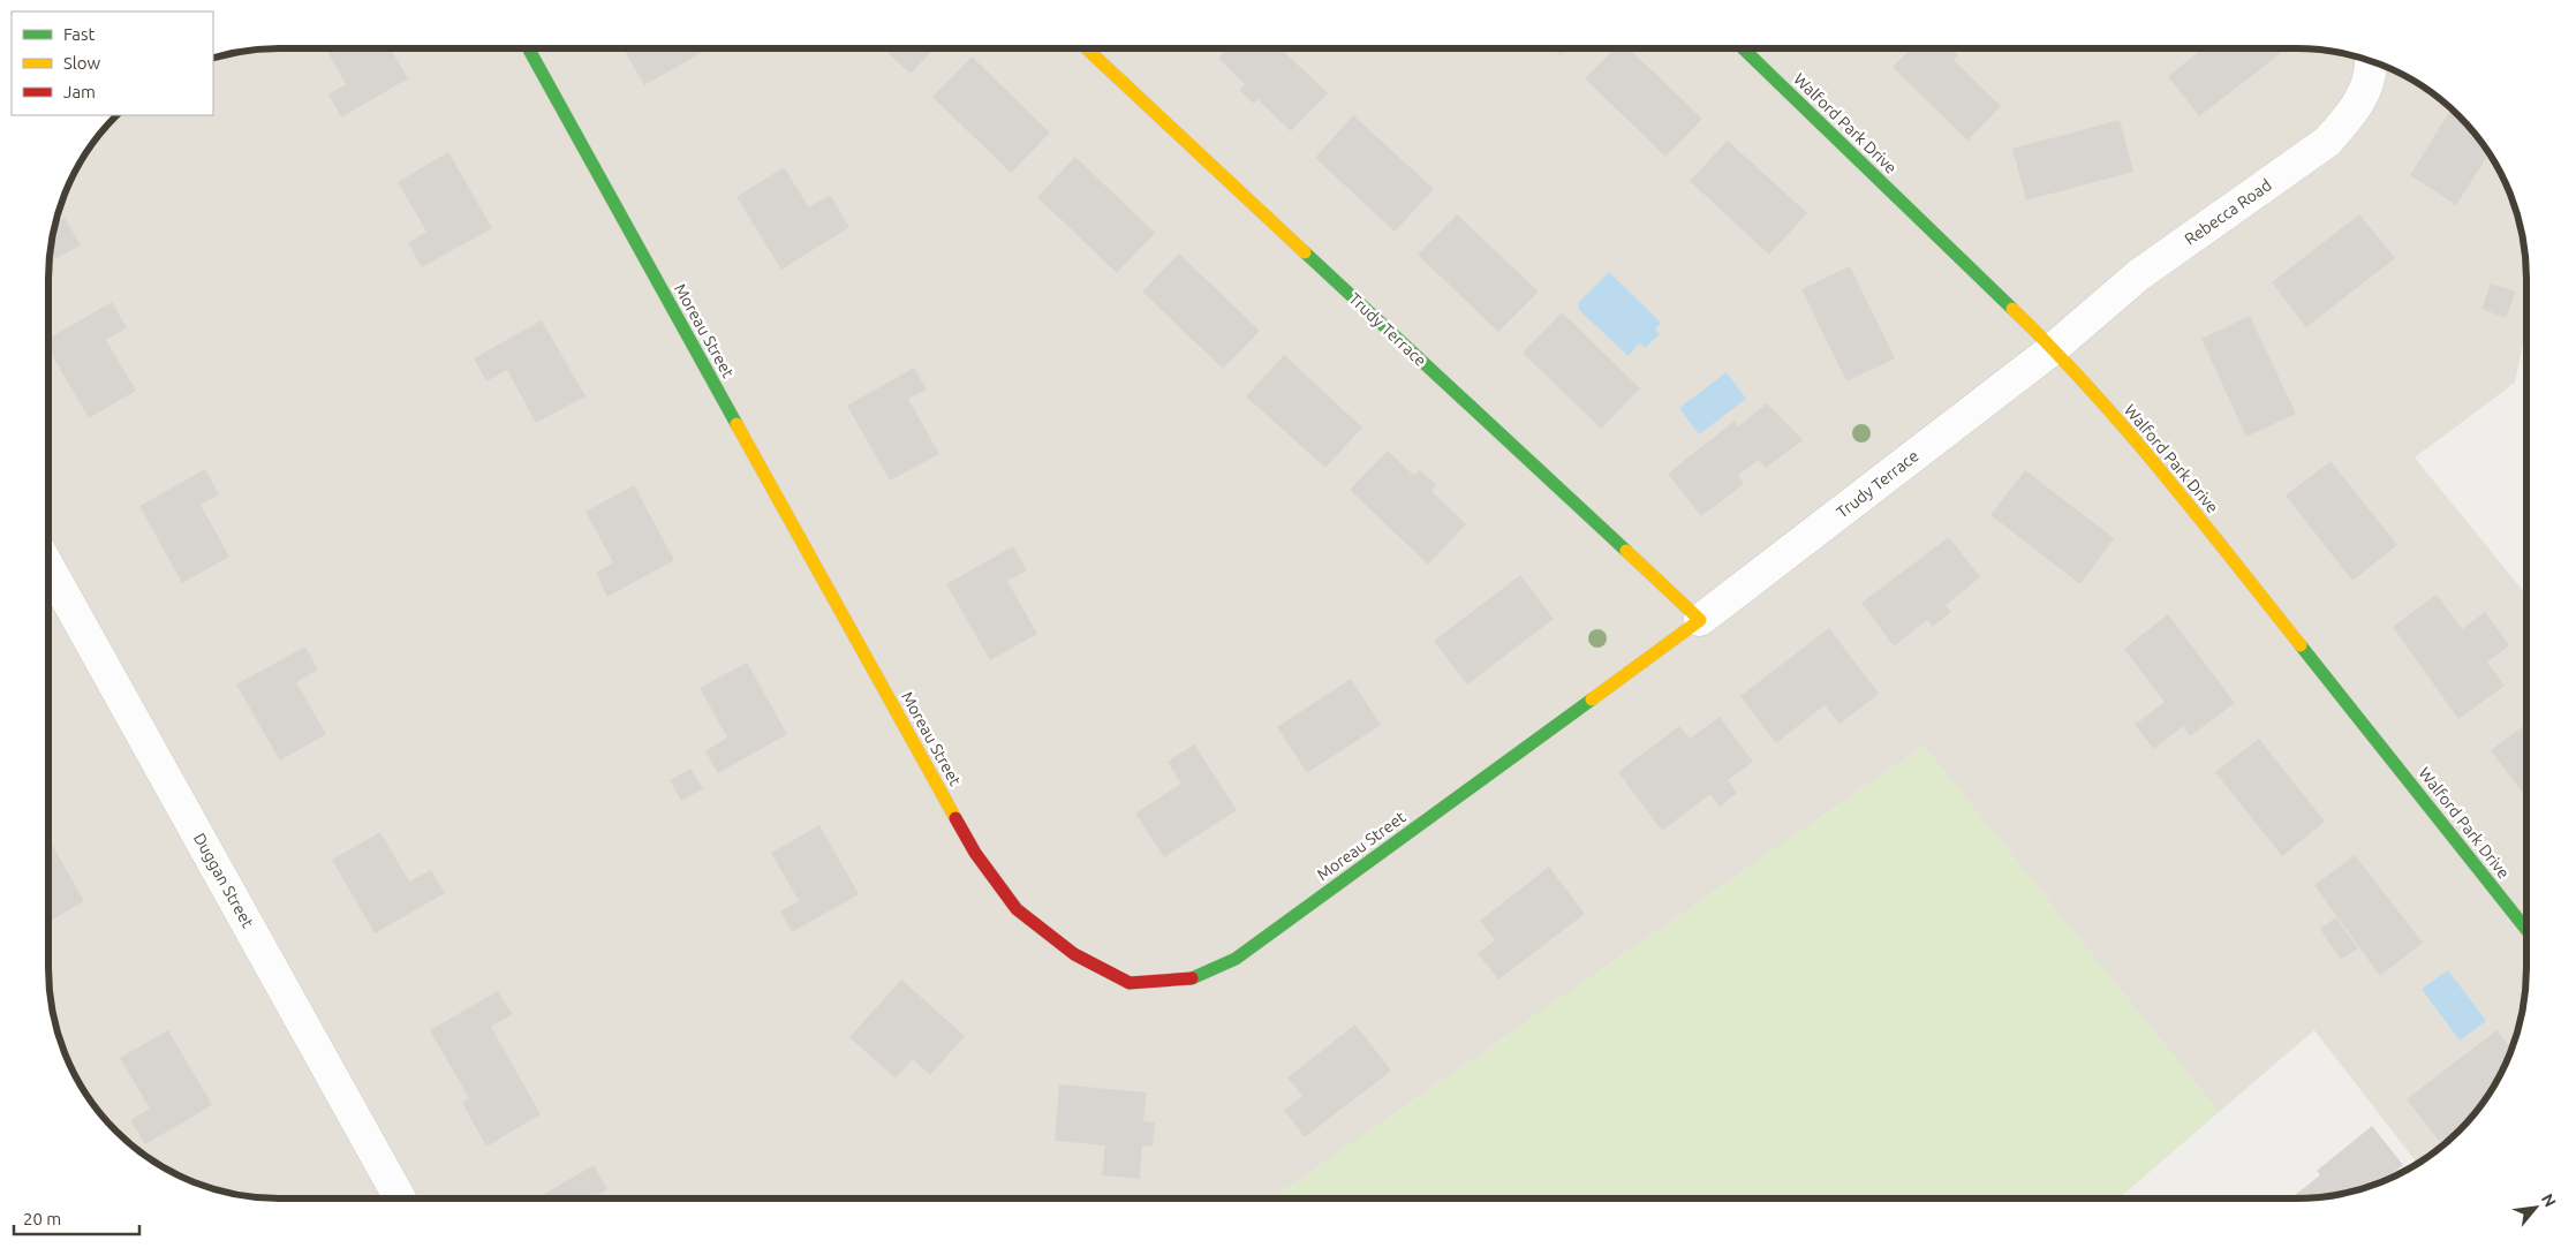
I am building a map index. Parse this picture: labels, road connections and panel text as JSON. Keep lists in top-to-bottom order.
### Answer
{
  "streets": {
    "street": [
      "Walford Park Drive",
      "Rebecca Road",
      "Trudy Terrace",
      "Moreau Street",
      "Duggan Street"
    ]
  },
  "crossings": [
    ["Walford Park Drive", "Rebecca Road"],
    ["Walford Park Drive", "Trudy Terrace"],
    ["Rebecca Road", "Trudy Terrace"],
    ["Trudy Terrace", "Moreau Street"]
  ],
  "legend": ["Fast", "Slow", "Jam"],
  "scale_bar": "20 m",
  "north": "top right"
}
